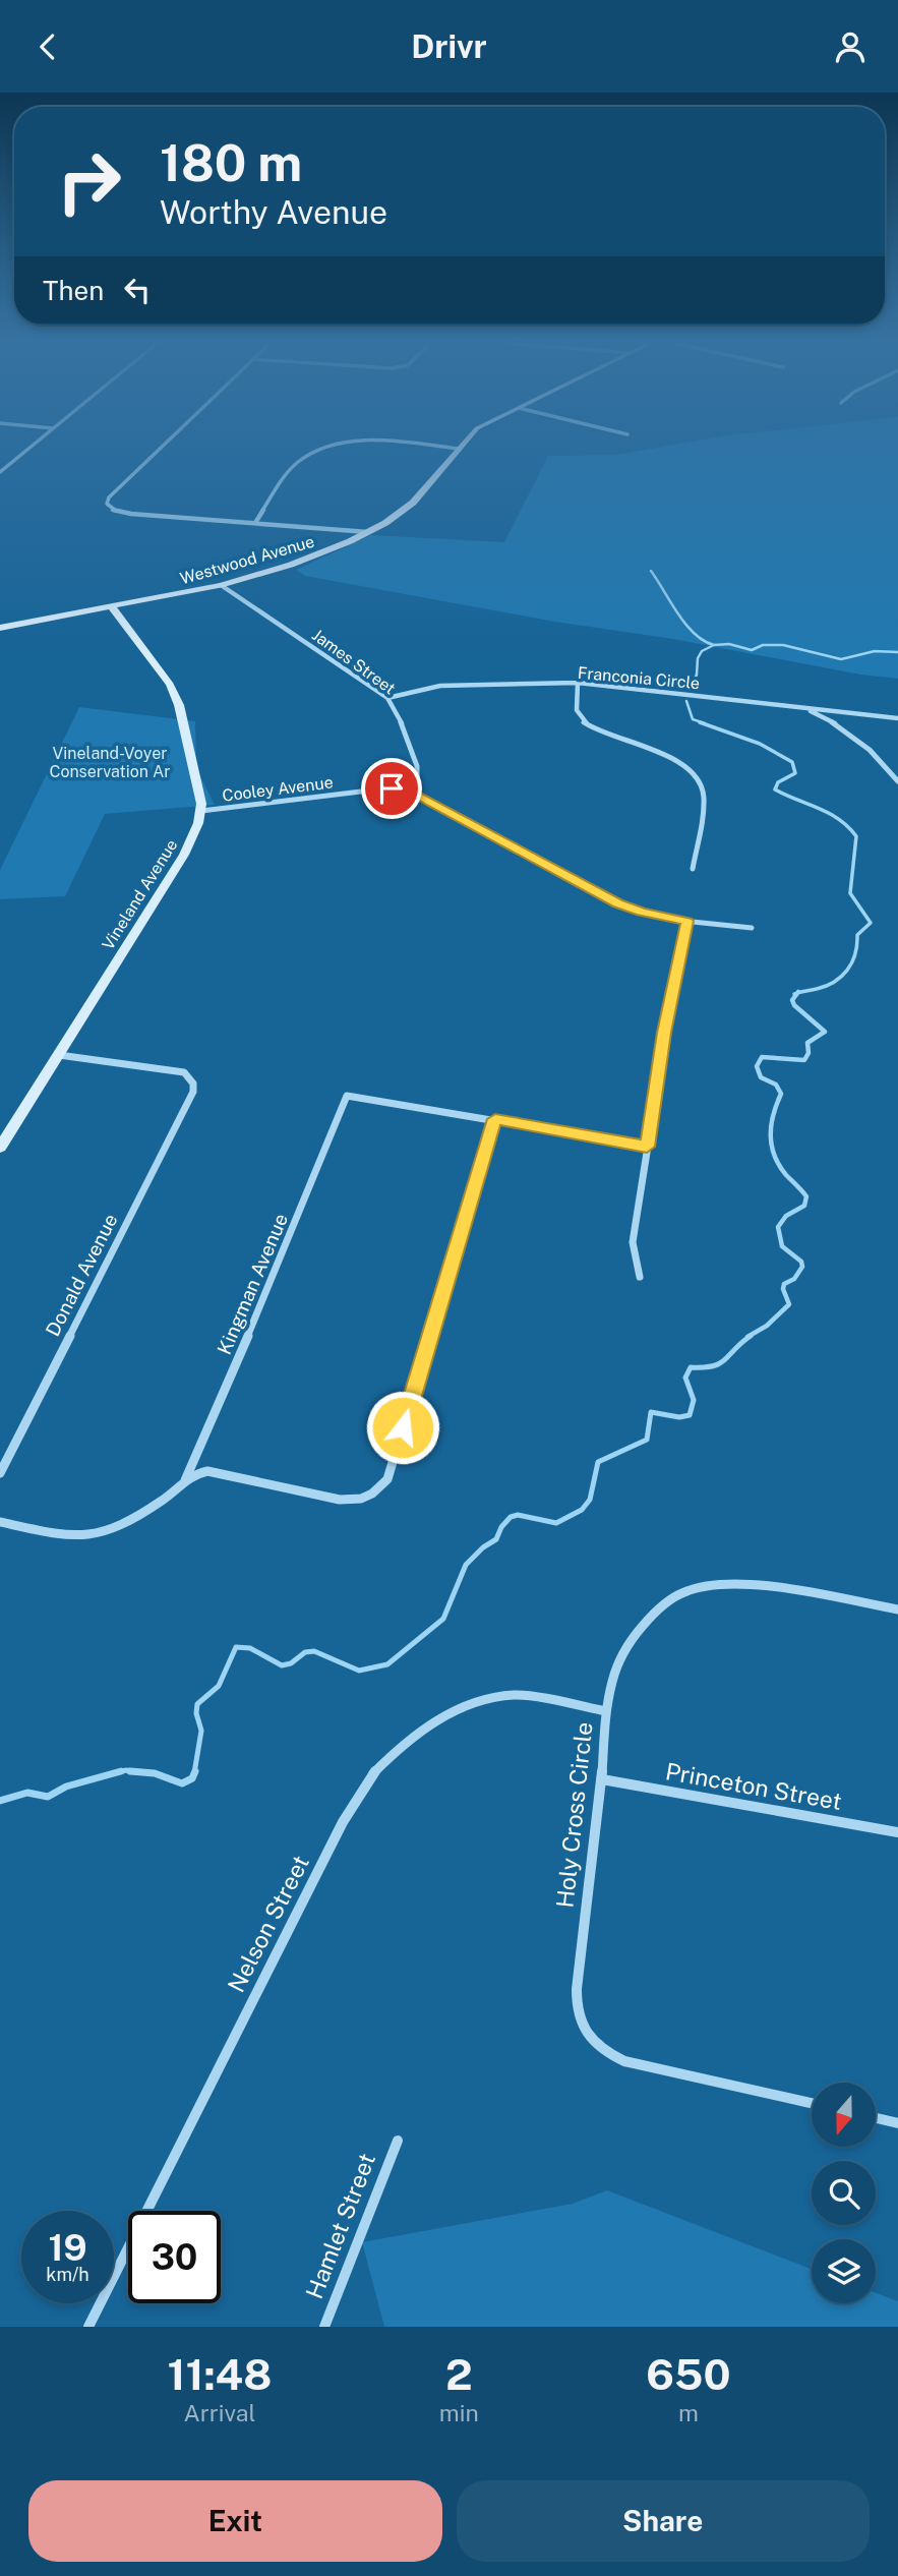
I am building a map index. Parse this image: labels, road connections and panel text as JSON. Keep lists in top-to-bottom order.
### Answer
{
  "streets": {
    "street": [
      "Westwood Avenue",
      "James Street",
      "Franconia Circle",
      "Cooley Avenue",
      "Vineland Avenue",
      "Donald Avenue",
      "Kingman Avenue",
      "Princeton Street",
      "Holy Cross Circle",
      "Nelson Street",
      "Hamlet Street"
    ]
  },
  "crossings": [
    ["Westwood Avenue", "James Street"],
    ["James Street", "Franconia Circle"],
    ["James Street", "Cooley Avenue"],
    ["Cooley Avenue", "Vineland Avenue"],
    ["Vineland Avenue", "Donald Avenue"],
    ["Princeton Street", "Holy Cross Circle"],
    ["Holy Cross Circle", "Nelson Street"]
  ],
  "parks": ["Vineland-Voyer Conservation Ar"],
  "north": "bottom",
  "page": {
    "header": "Drivr",
    "turn": ["180 m", "Worthy Avenue"],
    "then": "Then",
    "speed": "19 km/h",
    "limit": "30",
    "eta": [
      "11:48",
      "Arrival",
      "2",
      "min",
      "650",
      "m"
    ],
    "buttons": ["Exit", "Share"]
  }
}
